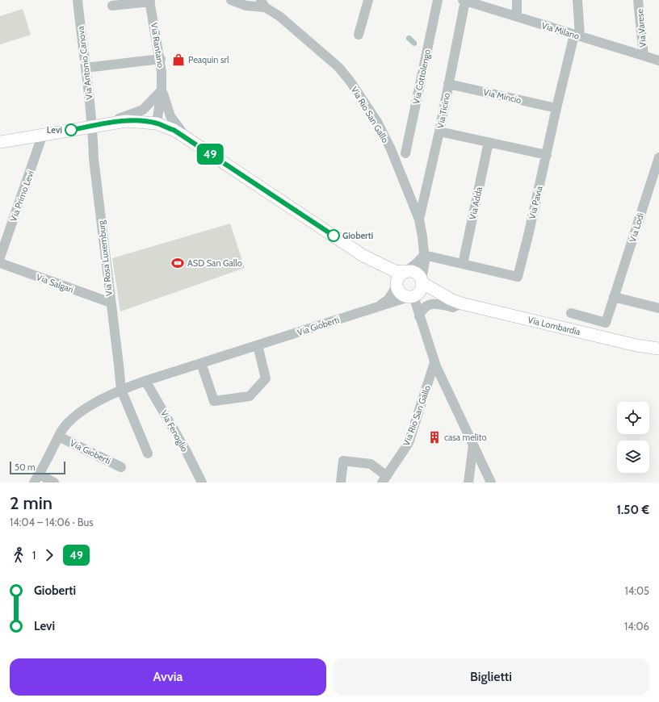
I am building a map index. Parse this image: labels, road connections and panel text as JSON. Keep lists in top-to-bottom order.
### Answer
{
  "streets": {
    "main road": ["Via Lombardia"],
    "street": [
      "Via Varese",
      "Via Milano",
      "Via Rantano",
      "Via Antonio Canova",
      "Via Cottolengo",
      "Via Mincio",
      "Via Ticino",
      "Via Rio San Gallo",
      "Via Primo Levi",
      "Via Pavia",
      "Via Adda",
      "Via Lodi",
      "Via Rosa Luxemburg",
      "Via Salgari",
      "Via Gioberti",
      "Via Fenoglio"
    ]
  },
  "crossings": [
    ["Via Varese", "Via Milano"],
    ["Via Milano", "Via Ticino"],
    ["Via Milano", "Via Pavia"],
    ["Via Antonio Canova", "Via Rosa Luxemburg"],
    ["Via Mincio", "Via Ticino"],
    ["Via Mincio", "Via Pavia"],
    ["Via Ticino", "Via Rio San Gallo"],
    ["Via Rio San Gallo", "Via Pavia"],
    ["Via Rio San Gallo", "Via Gioberti"],
    ["Via Rio San Gallo", "Via Lombardia"],
    ["Via Pavia", "Via Adda"],
    ["Via Rosa Luxemburg", "Via Salgari"],
    ["Via Rosa Luxemburg", "Via Gioberti"],
    ["Via Gioberti", "Via Lombardia"],
    ["Via Gioberti", "Via Fenoglio"]
  ],
  "places": {
    "shop": ["Peaquin srl"],
    "other": ["Levi", "Gioberti"],
    "sports": ["ASD San Gallo"],
    "building": ["casa melito"]
  },
  "lines": ["bus line 49"],
  "scale_bar": "50 m",
  "page": {
    "on_map": "49",
    "scale": "50 m",
    "heading": ["2 min", "14:04 – 14:06 · Bus", "1.50 €"],
    "legs": ["1", "49"],
    "list": [
      {
        "name": "Gioberti",
        "value": "14:05"
      },
      {
        "name": "Levi",
        "value": "14:06"
      }
    ],
    "buttons": ["Avvia", "Biglietti"]
  }
}
